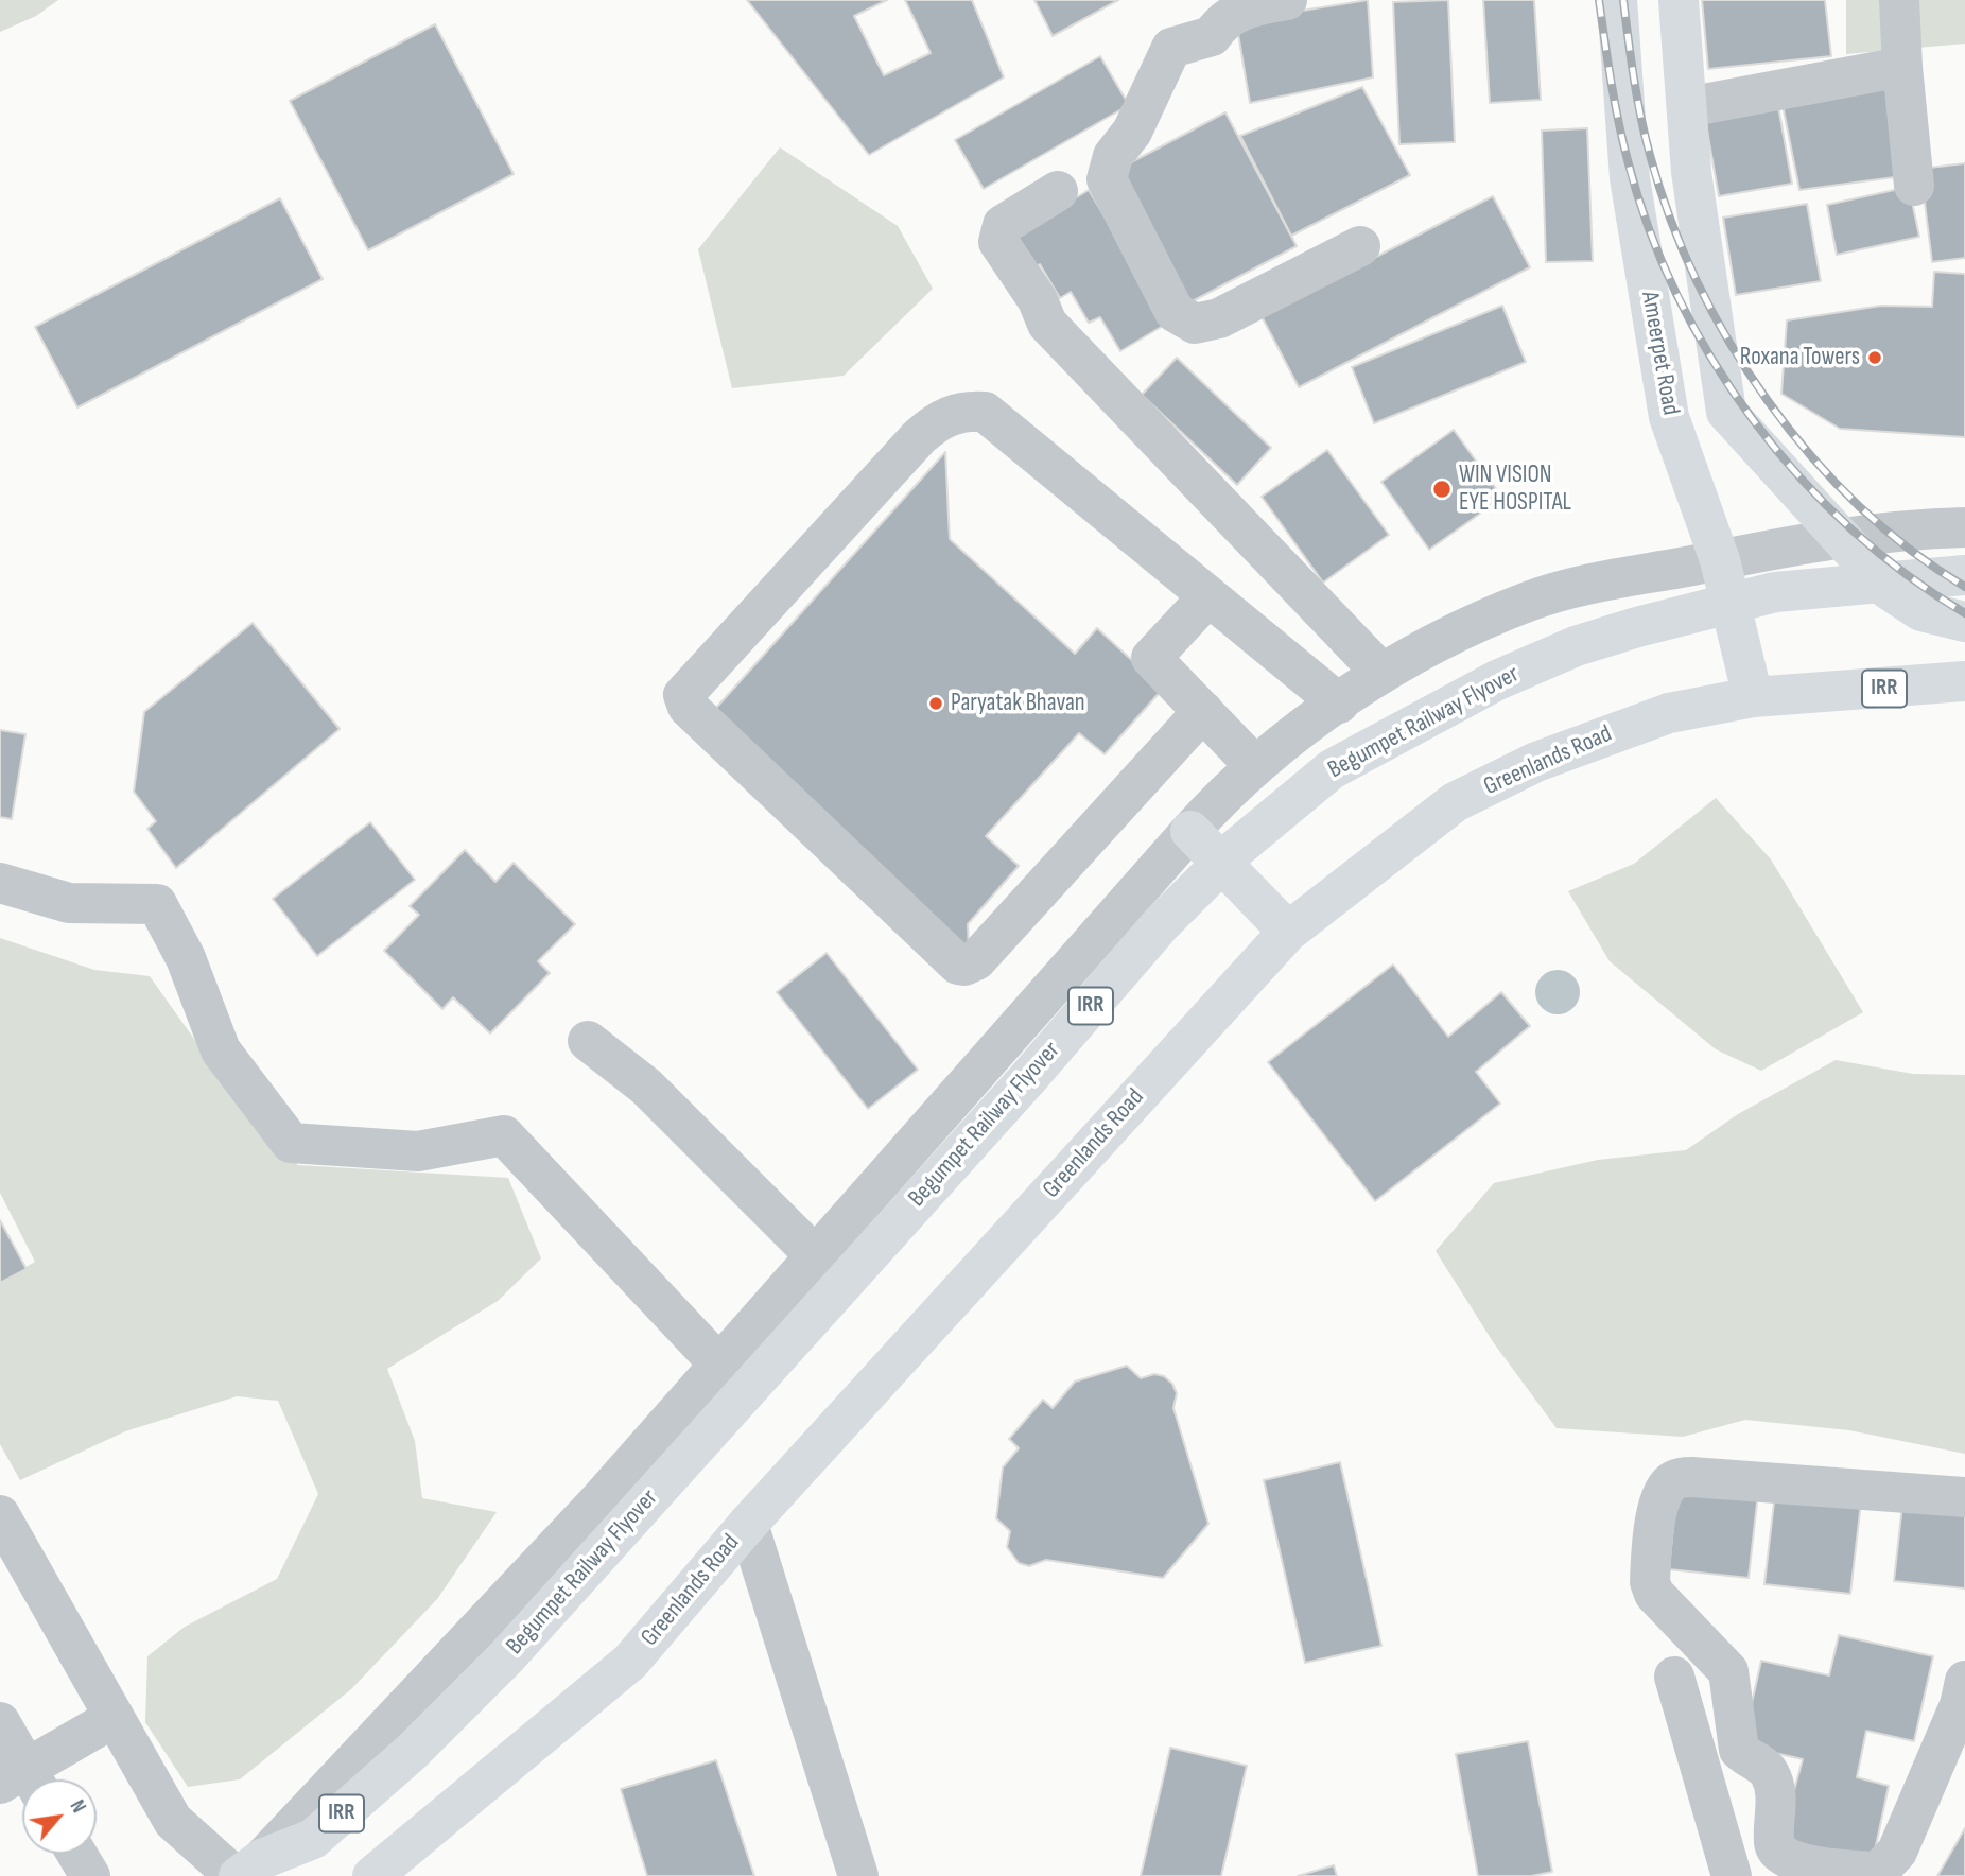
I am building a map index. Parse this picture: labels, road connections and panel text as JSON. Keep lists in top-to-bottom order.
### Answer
{
  "streets": {
    "main road": [
      "Ameerpet Road",
      "IRR",
      "Begumpet Railway Flyover",
      "Greenlands Road"
    ]
  },
  "crossings": [
    ["Ameerpet Road", "IRR"],
    ["Ameerpet Road", "Greenlands Road"],
    ["IRR", "Begumpet Railway Flyover"]
  ],
  "places": ["Roxana Towers", "WIN VISION EYE HOSPITAL", "Paryatak Bhavan"],
  "north": "top right"
}
